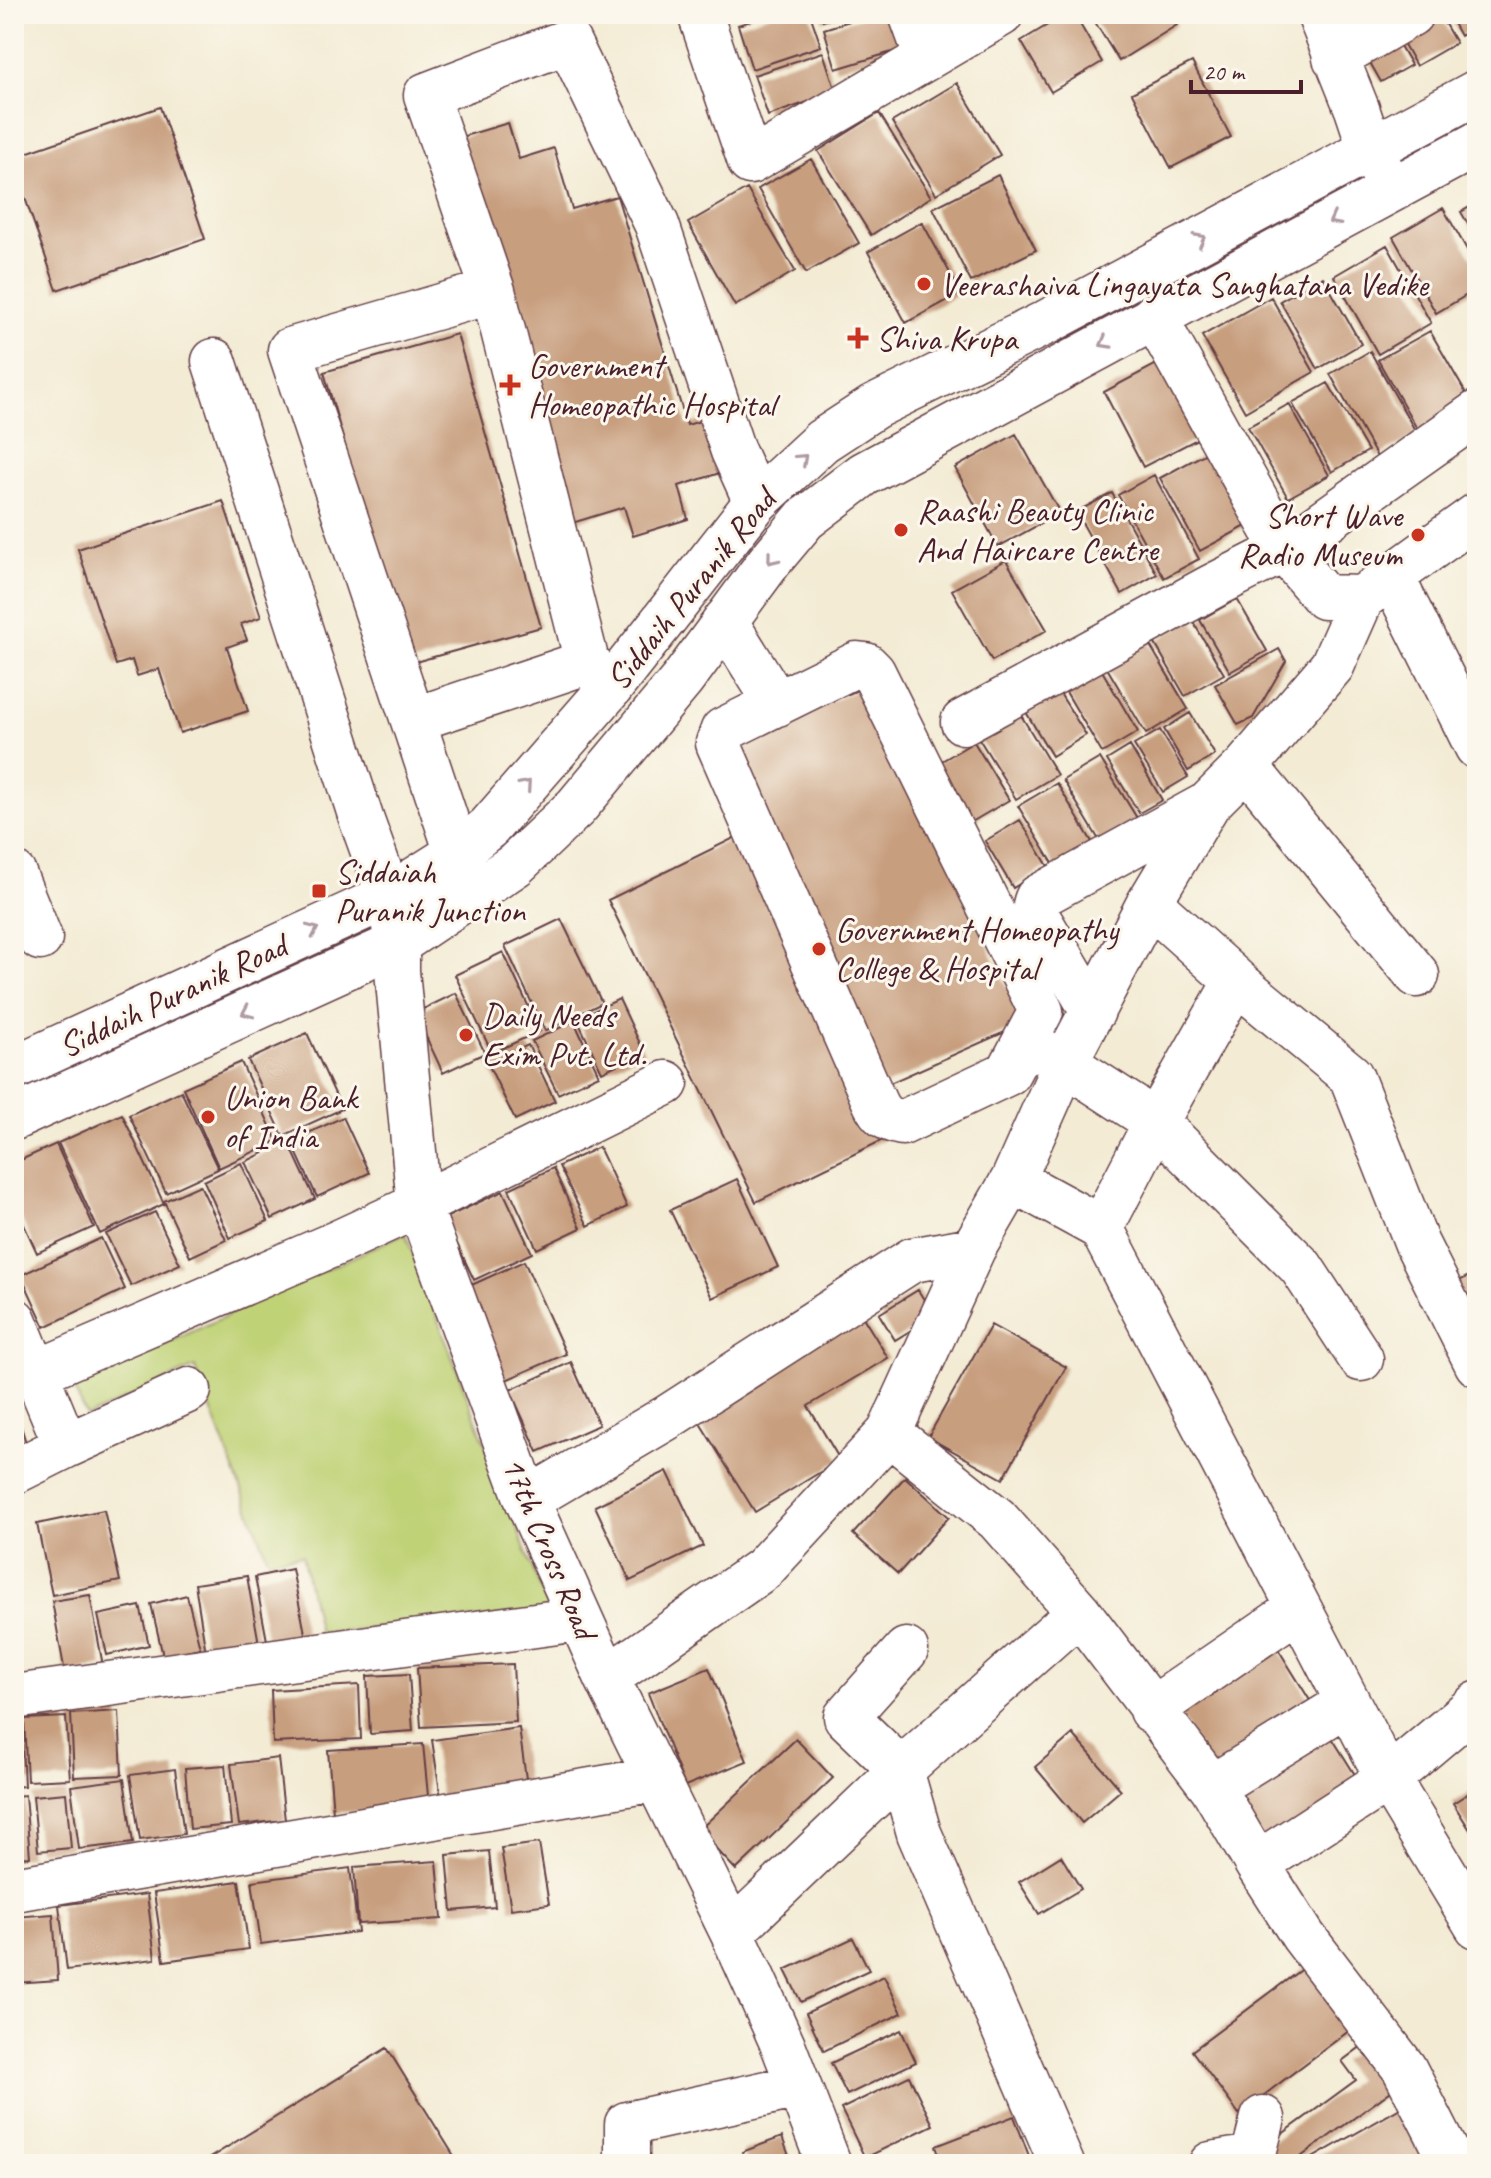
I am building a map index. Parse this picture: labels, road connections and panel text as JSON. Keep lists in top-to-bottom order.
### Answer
{
  "streets": {
    "street": ["Siddaih Puranik Road", "17th Cross Road"]
  },
  "crossings": [
    ["Siddaih Puranik Road", "17th Cross Road"]
  ],
  "places": {
    "other": [
      "Veerashaiva Lingayata Sanghatana Vedike",
      "Raashi Beauty Clinic And Haircare Centre",
      "Short Wave Radio Museum",
      "Government Homeopathy College & Hospital",
      "Daily Needs Exim Pvt. Ltd.",
      "Union Bank of India"
    ],
    "health": ["Shiva Krupa", "Government Homeopathic Hospital"],
    "transit": ["Siddaiah Puranik Junction"]
  },
  "scale_bar": "20 m"
}
